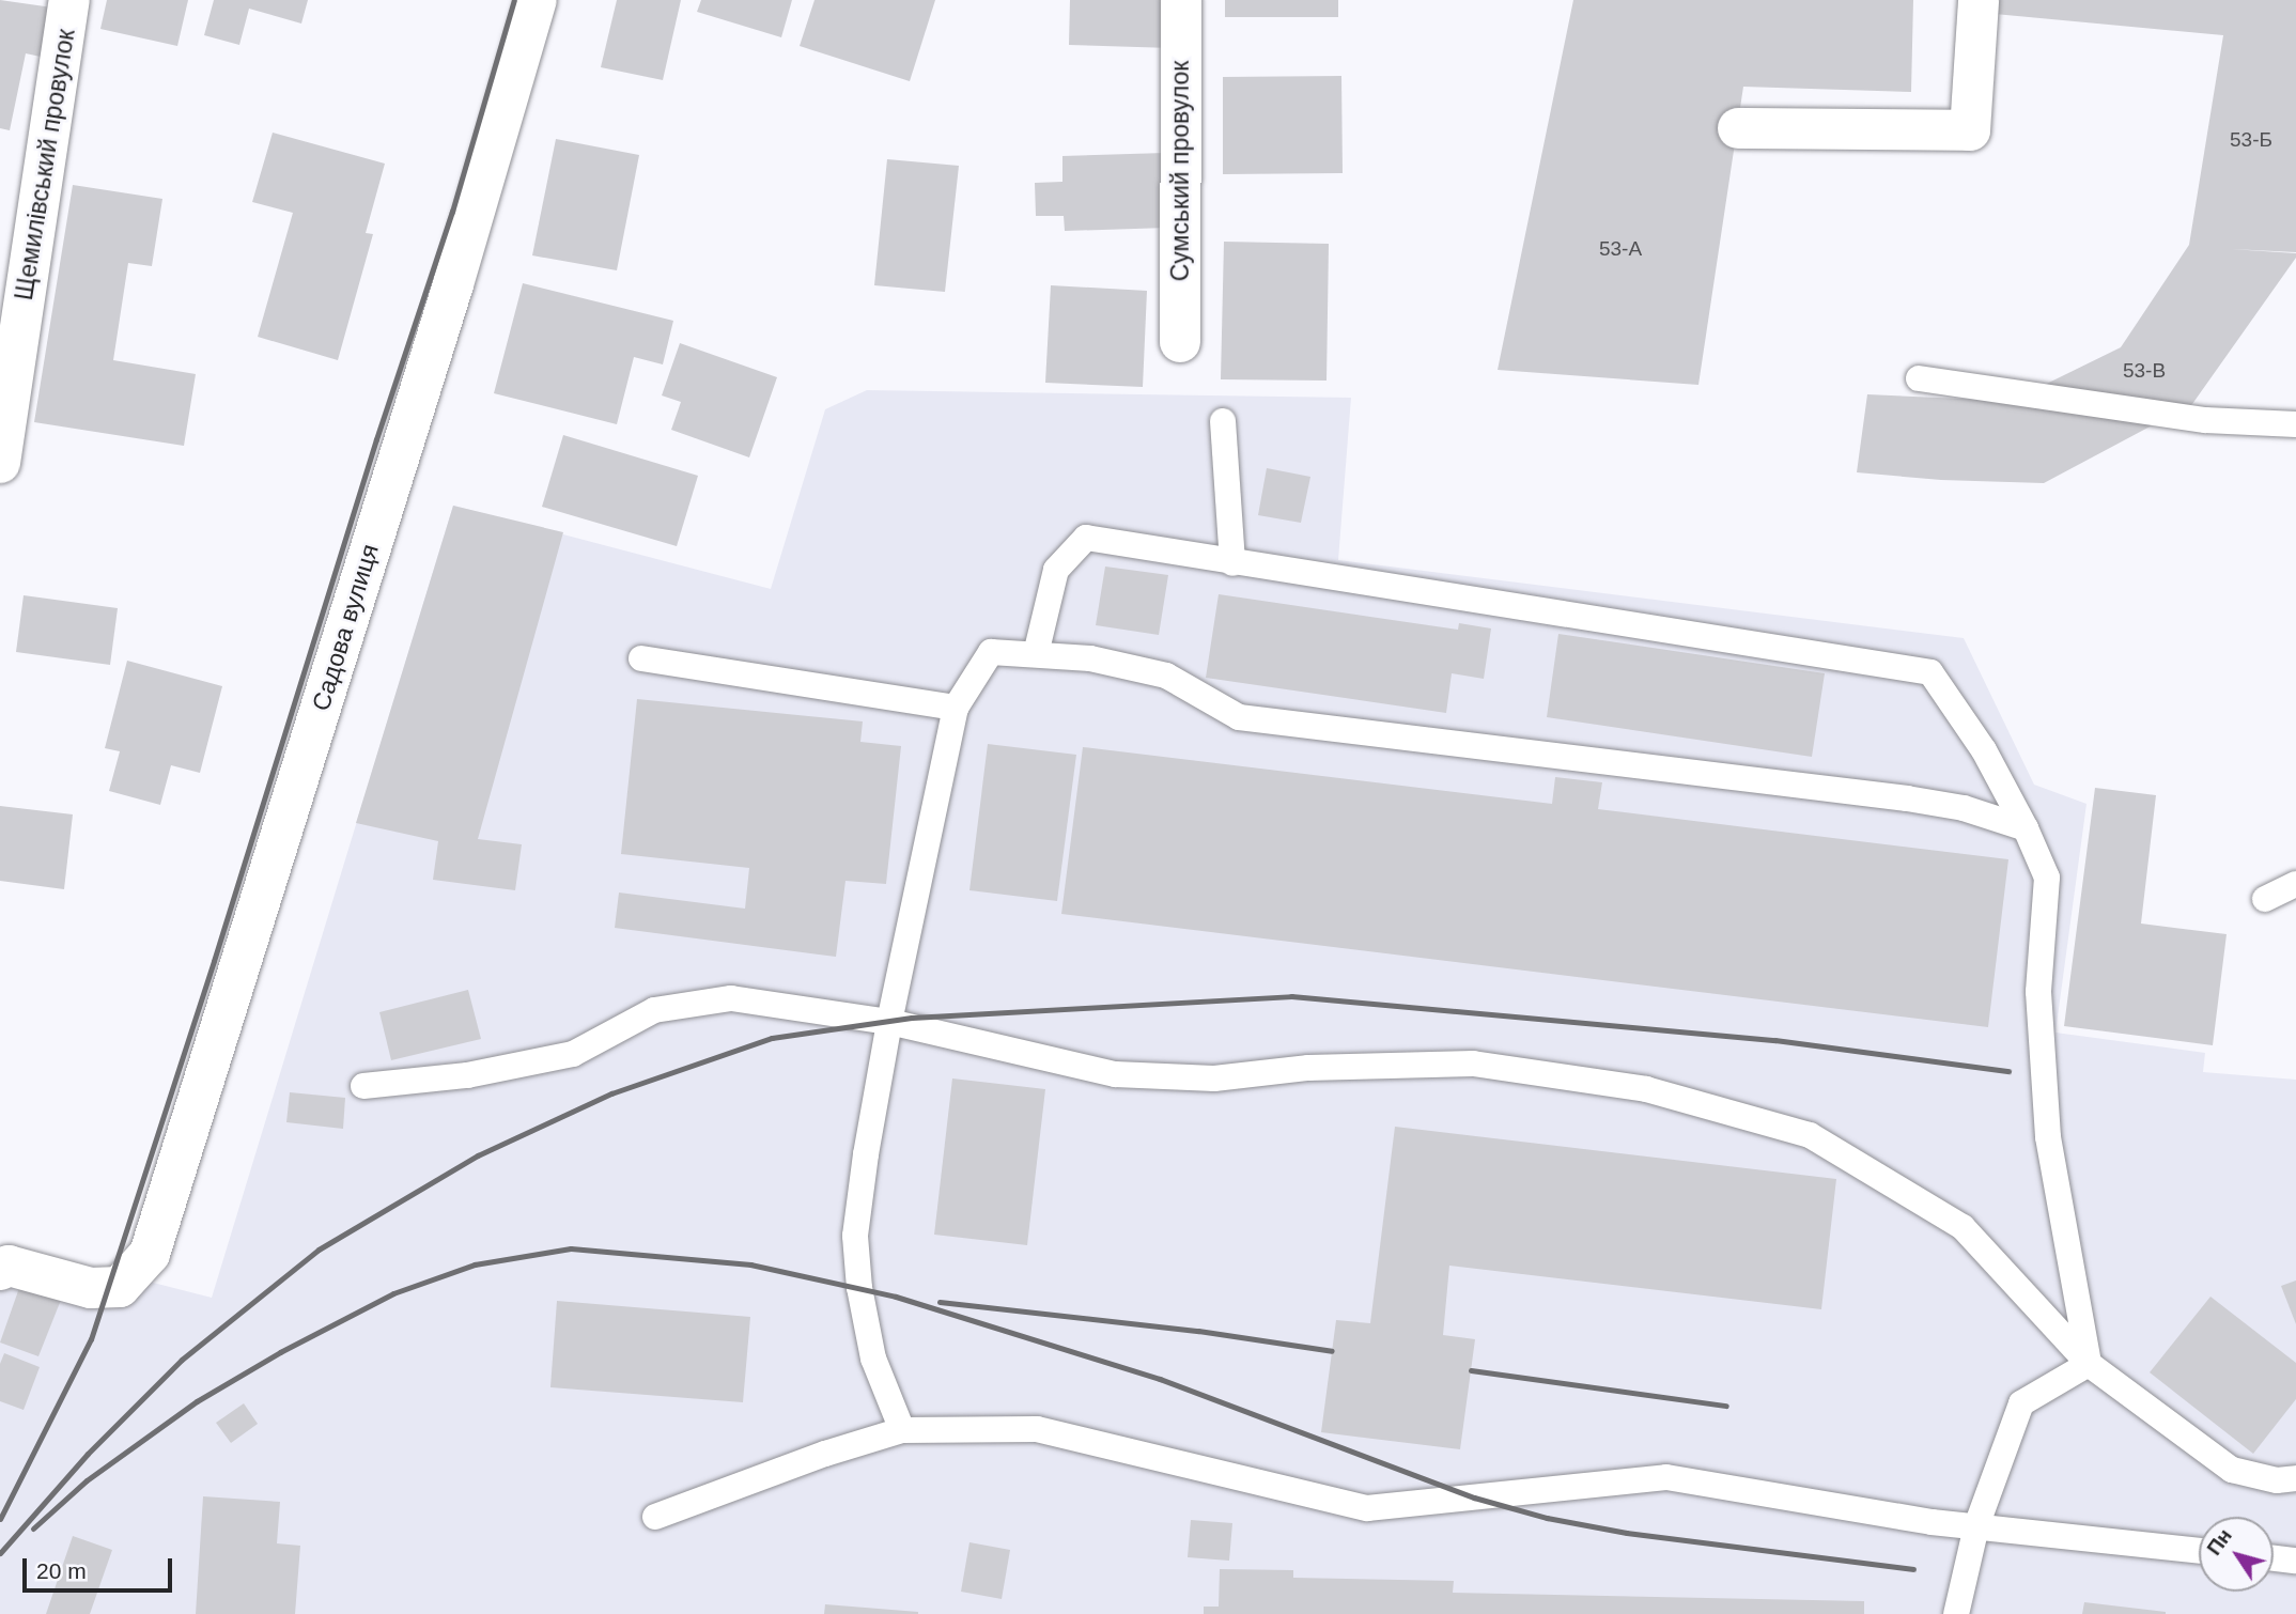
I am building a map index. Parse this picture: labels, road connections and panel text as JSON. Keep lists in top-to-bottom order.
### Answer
{
  "streets": {
    "street": ["Щемилівський провулок", "Сумський провулок", "Садова вулиця"]
  },
  "house_numbers": ["53-Б", "53-А", "53-В"],
  "scale_bar": "20 m",
  "north": "top left"
}
